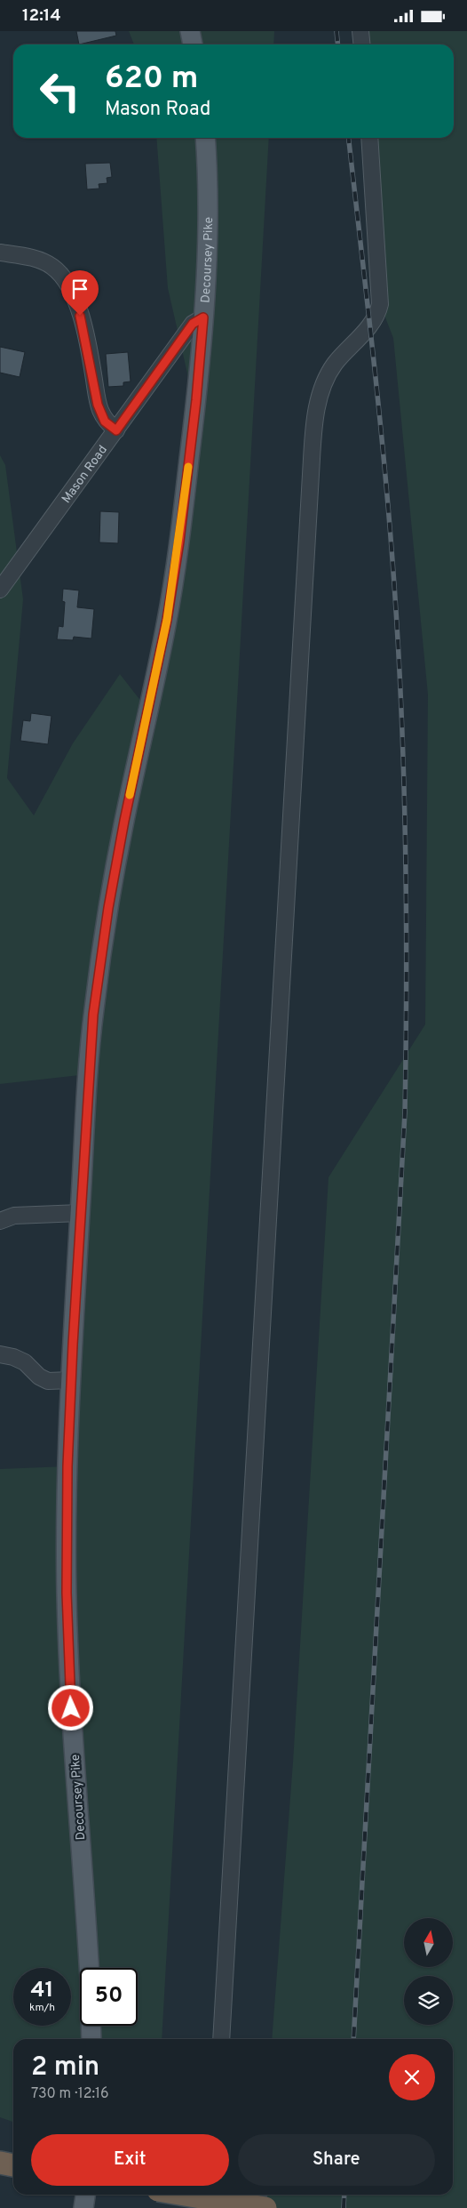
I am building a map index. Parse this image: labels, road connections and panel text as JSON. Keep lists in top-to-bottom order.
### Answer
{
  "streets": {
    "main road": ["Decoursey Pike"],
    "street": ["Mason Road"]
  },
  "crossings": [
    ["Decoursey Pike", "Mason Road"]
  ],
  "north": "top",
  "page": {
    "status": "12:14",
    "turn": ["620 m", "Mason Road"],
    "speed": "41 km/h",
    "limit": "50",
    "heading": ["2 min", "730 m · 12:16"],
    "buttons": ["Exit", "Share"]
  }
}
